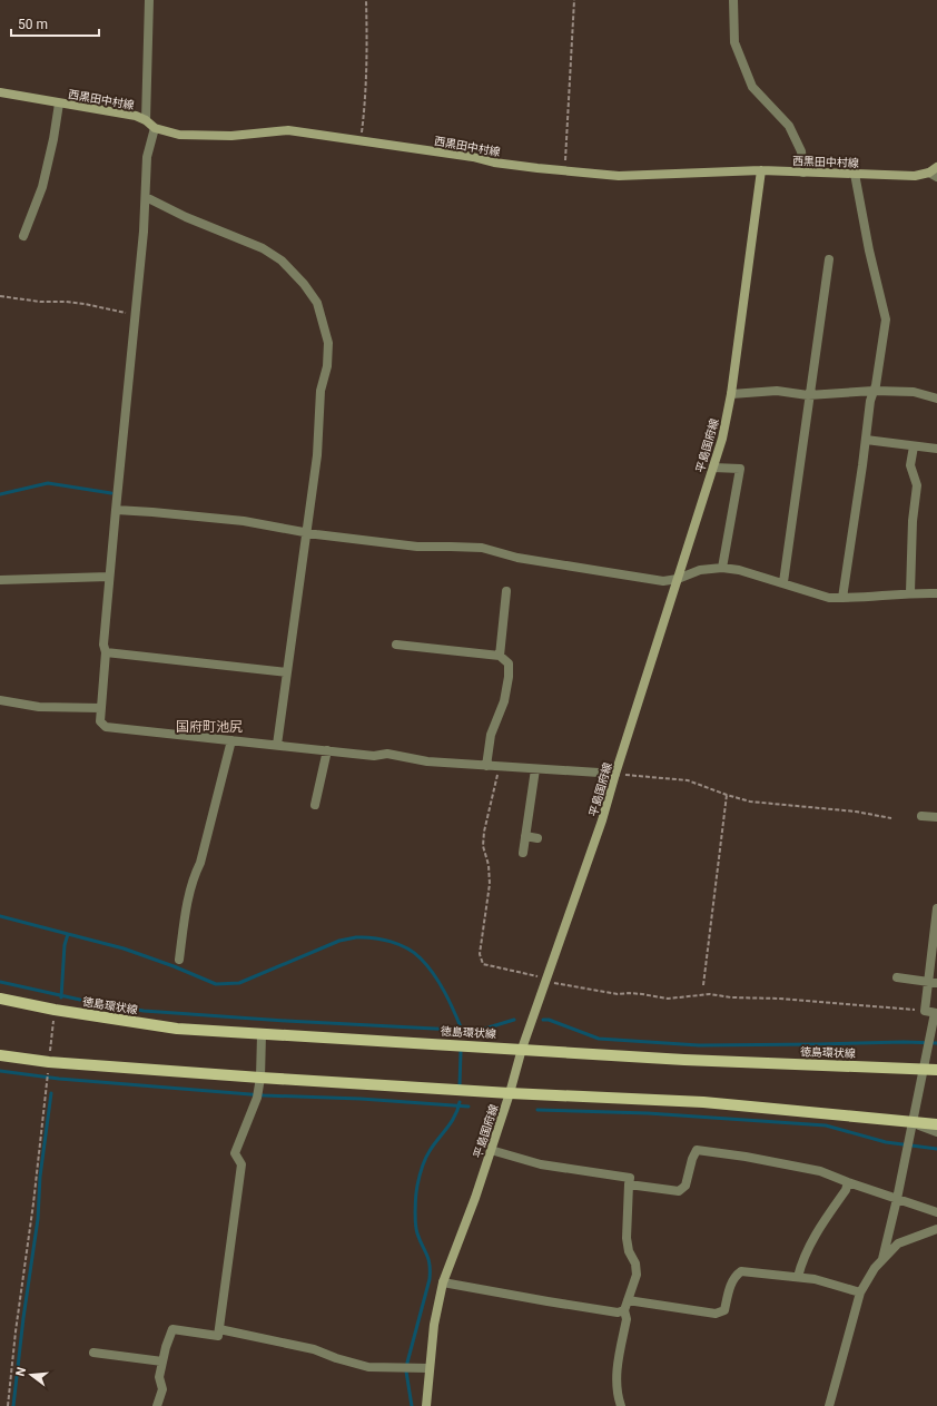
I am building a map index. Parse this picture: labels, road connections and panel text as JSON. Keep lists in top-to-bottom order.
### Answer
{
  "streets": {
    "main road": ["西黒田中村線", "平島国府線", "徳島環状線"]
  },
  "crossings": [
    ["西黒田中村線", "平島国府線"],
    ["平島国府線", "徳島環状線"]
  ],
  "districts": ["国府町池尻"],
  "scale_bar": "50 m",
  "north": "left"
}
